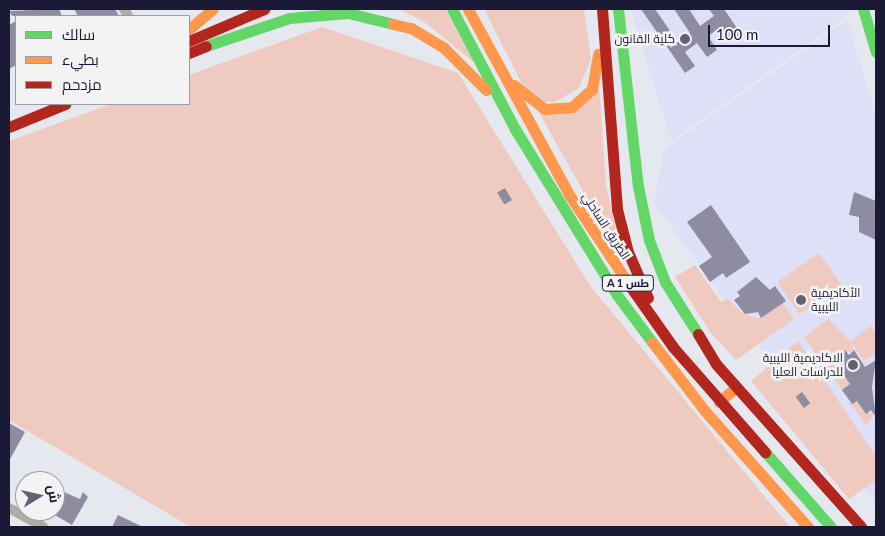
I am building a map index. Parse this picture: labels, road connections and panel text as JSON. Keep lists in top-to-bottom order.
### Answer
{
  "streets": {
    "main road": ["الطريق الساحلي", "A 1 طس"]
  },
  "places": ["كلية القانون", "الأكاديمية الليبية", "الاكاديمية الليبية للدراسات العليا"],
  "legend": ["سالك", "بطيء", "مزدحم"],
  "scale_bar": "100 m",
  "north": "right"
}
